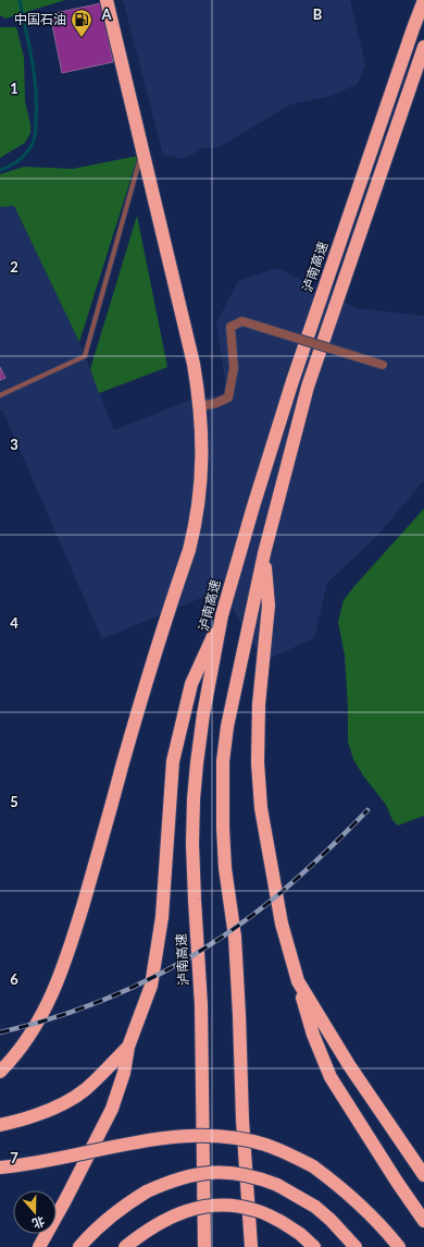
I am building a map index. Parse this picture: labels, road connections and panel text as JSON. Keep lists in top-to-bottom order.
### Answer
{
  "streets": {
    "highway": ["泸南高速"]
  },
  "places": {
    "fuel station": ["中国石油"]
  },
  "north": "bottom",
  "grid": {
    "columns": ["A", "B"],
    "rows": [
      "1",
      "2",
      "3",
      "4",
      "5",
      "6",
      "7"
    ]
  }
}
